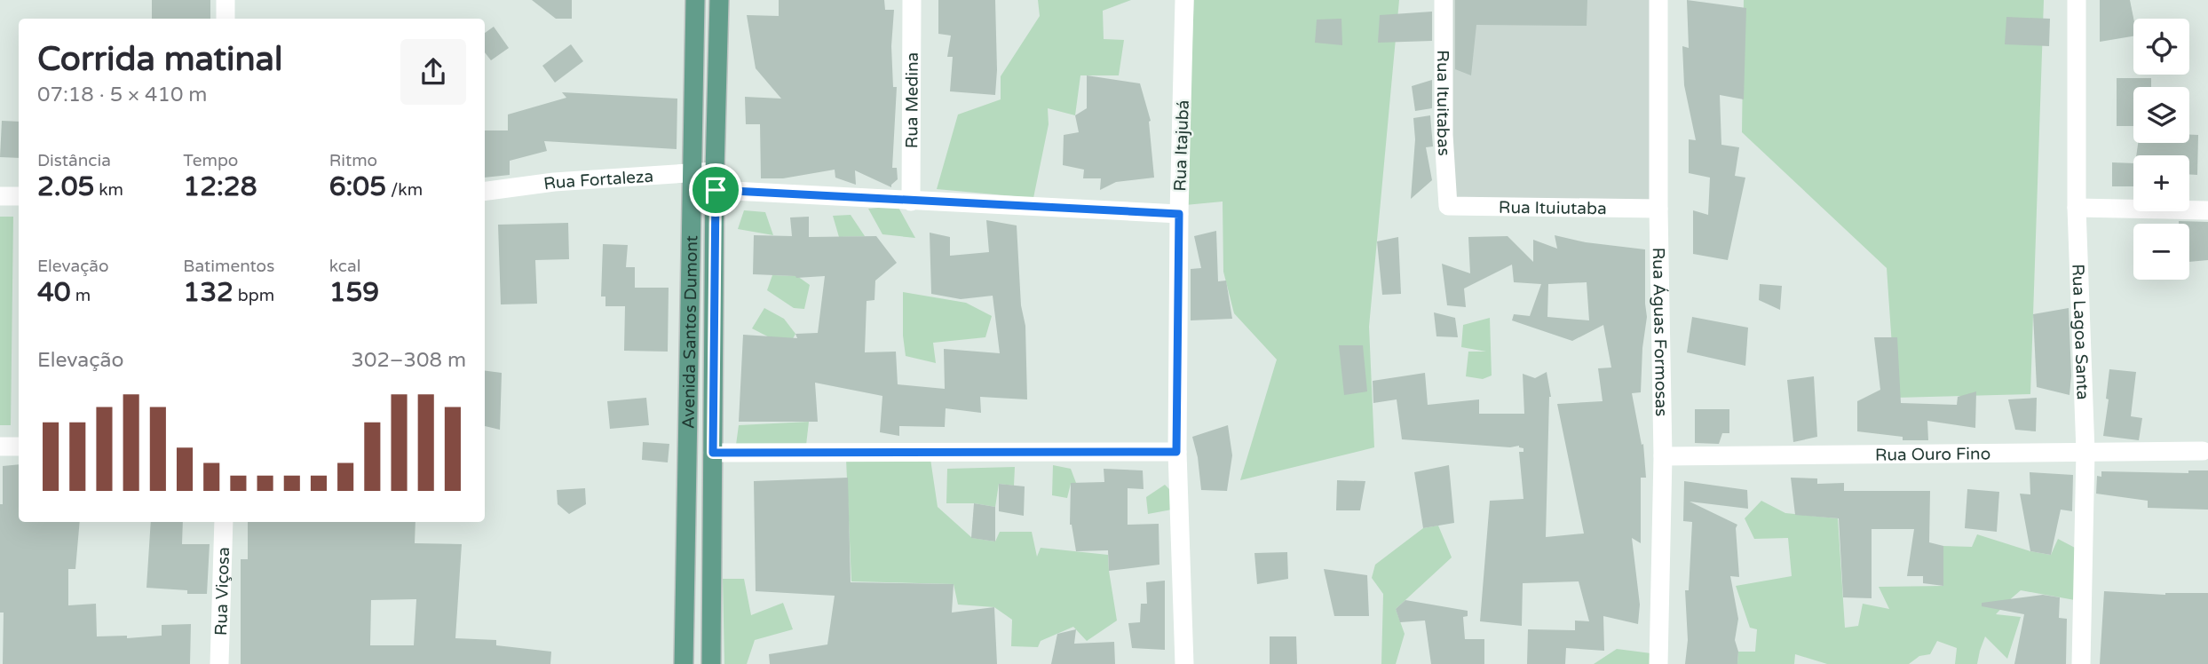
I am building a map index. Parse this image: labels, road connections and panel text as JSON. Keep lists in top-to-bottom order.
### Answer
{
  "streets": {
    "main road": ["Avenida Santos Dumont"],
    "street": [
      "Rua Medina",
      "Rua Ituitabas",
      "Rua Itajubá",
      "Rua Fortaleza",
      "Rua Ituiutaba",
      "Rua Águas Formosas",
      "Rua Lagoa Santa",
      "Rua Ouro Fino",
      "Rua Viçosa"
    ]
  },
  "crossings": [
    ["Rua Medina", "Rua Fortaleza"],
    ["Rua Ituitabas", "Rua Ituiutaba"],
    ["Rua Itajubá", "Rua Fortaleza"],
    ["Rua Fortaleza", "Avenida Santos Dumont"],
    ["Rua Ituiutaba", "Rua Águas Formosas"],
    ["Rua Águas Formosas", "Rua Ouro Fino"],
    ["Rua Lagoa Santa", "Rua Ouro Fino"]
  ],
  "page": {
    "map_buttons": ["+", "−"],
    "heading": ["Corrida matinal", "07:18 · 5 × 410 m"],
    "stats": [
      ["Distância", "2.05 km"],
      ["Tempo", "12:28"],
      ["Ritmo", "6:05 /km"],
      ["Elevação", "40 m"],
      ["Batimentos", "132 bpm"],
      ["kcal", "159"]
    ],
    "chart": ["Elevação", "302–308 m"]
  }
}
